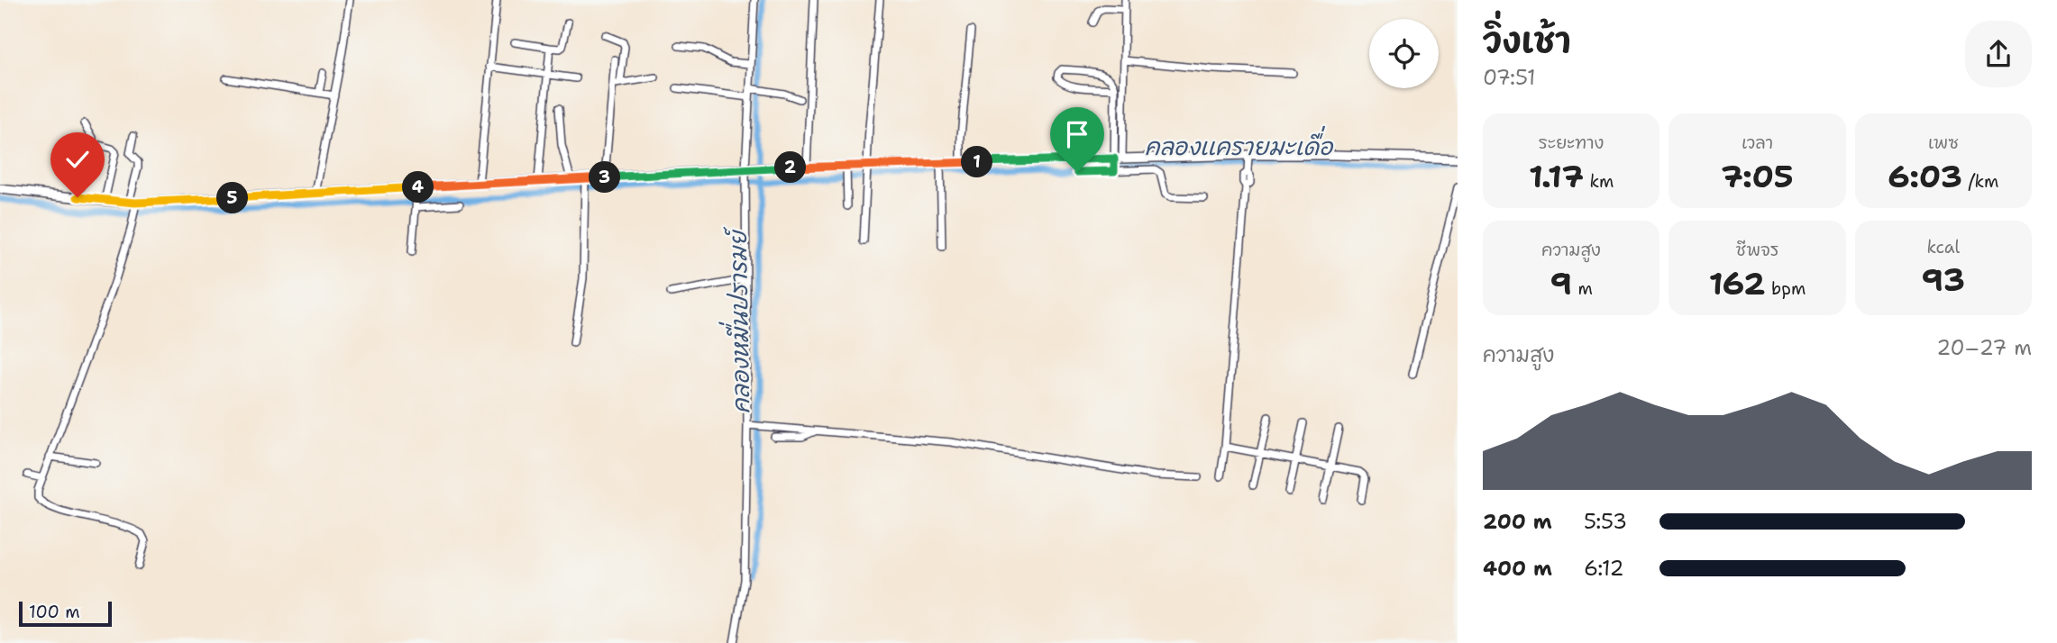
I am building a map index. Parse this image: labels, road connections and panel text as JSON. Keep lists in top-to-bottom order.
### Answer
{
  "water": ["คลองแครายมะเดื่อ", "คลองหมื่นปรารมย์"],
  "scale_bar": "100 m",
  "page": {
    "heading": ["วิ่งเช้า", "07:51"],
    "stats": [
      ["ระยะทาง", "1.17 km"],
      ["เวลา", "7:05"],
      ["เพซ", "6:03 /km"],
      ["ความสูง", "9 m"],
      ["ชีพจร", "162 bpm"],
      ["kcal", "93"]
    ],
    "pins": [
      "1",
      "2",
      "3",
      "4",
      "5"
    ],
    "chart": ["ความสูง", "20–27 m"],
    "list": [
      {
        "name": "200 m",
        "note": "5:53"
      },
      {
        "name": "400 m",
        "note": "6:12"
      }
    ],
    "scale": "100 m"
  }
}
